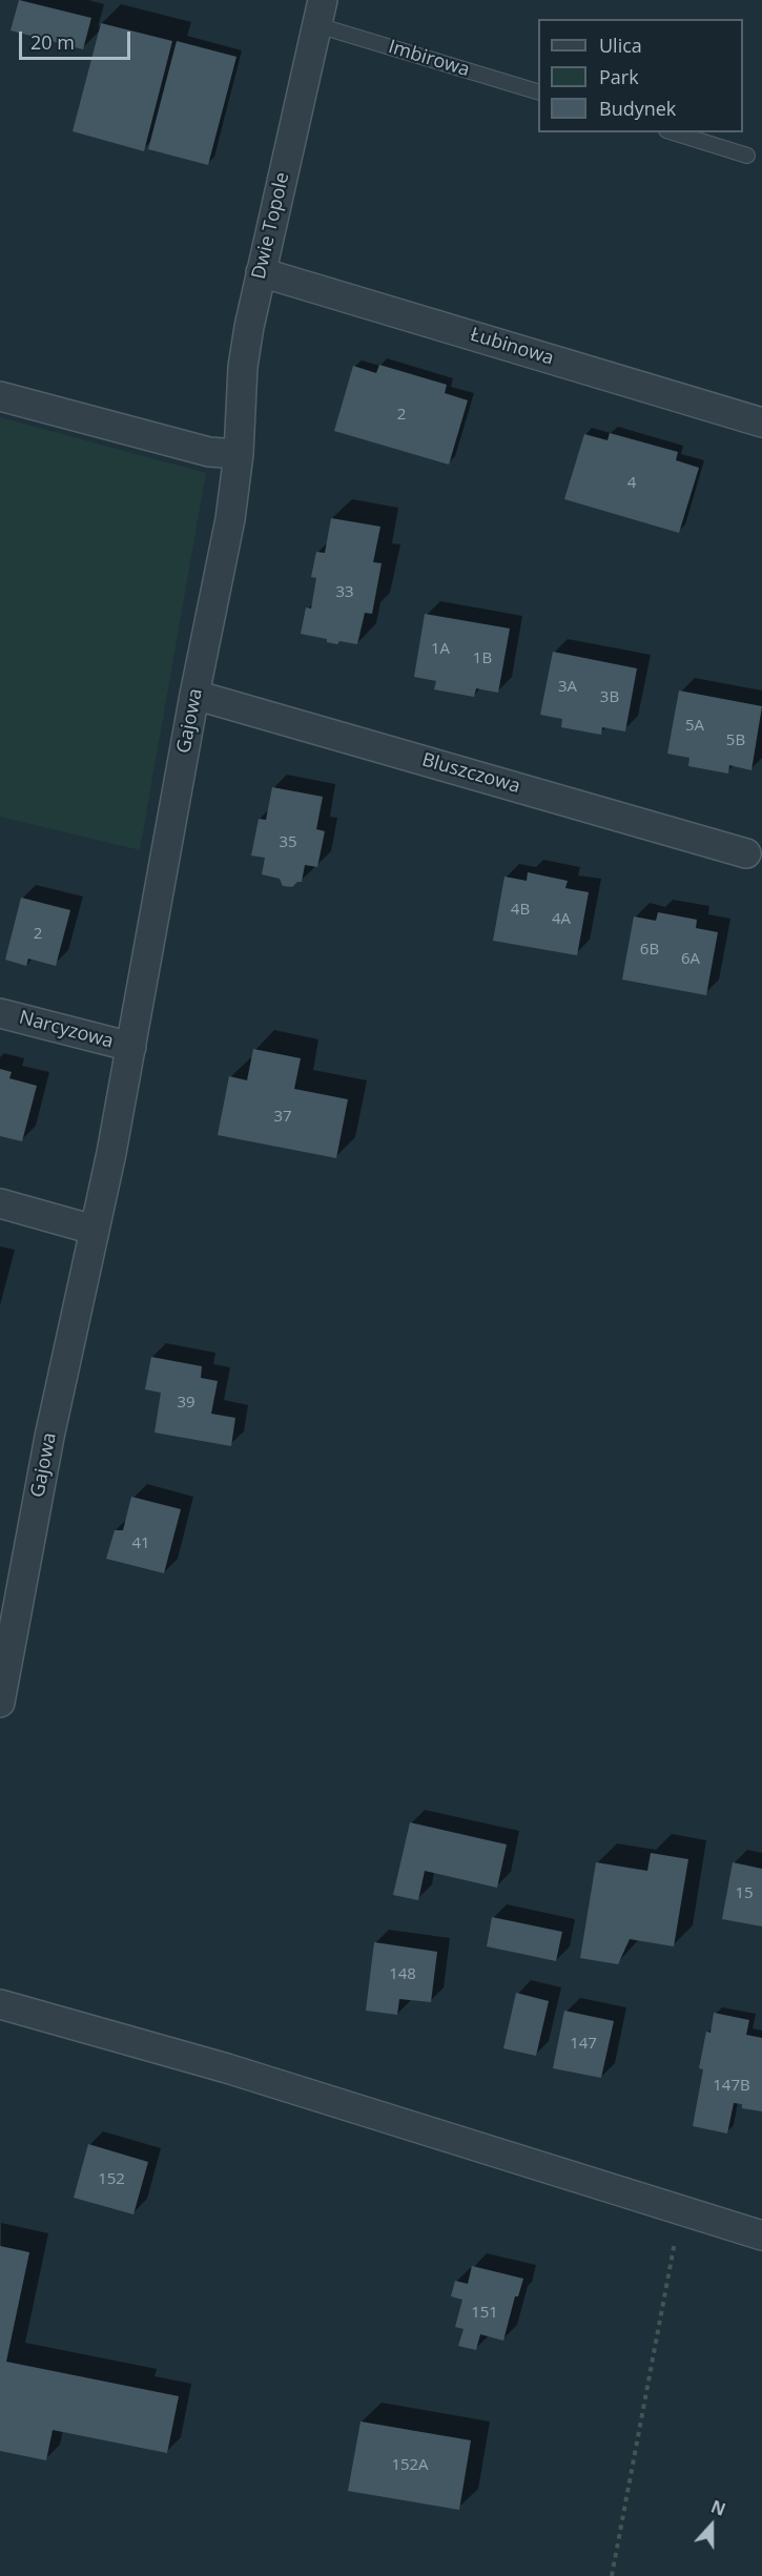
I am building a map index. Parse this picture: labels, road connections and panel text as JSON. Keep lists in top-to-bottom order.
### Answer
{
  "streets": {
    "street": [
      "Dwie Topole",
      "Łubinowa",
      "Gajowa",
      "Bluszczowa",
      "Narcyzowa"
    ],
    "lane": ["Imbirowa"]
  },
  "crossings": [
    ["Imbirowa", "Dwie Topole"],
    ["Dwie Topole", "Łubinowa"],
    ["Dwie Topole", "Gajowa"],
    ["Gajowa", "Bluszczowa"],
    ["Gajowa", "Narcyzowa"]
  ],
  "house_numbers": [
    "2",
    "4",
    "33",
    "1A",
    "1B",
    "3A",
    "3B",
    "5A",
    "5B",
    "35",
    "4B",
    "4A",
    "2",
    "6B",
    "6A",
    "37",
    "39",
    "41",
    "15",
    "148",
    "147",
    "147B",
    "152",
    "151",
    "152A"
  ],
  "legend": ["Ulica", "Park", "Budynek"],
  "scale_bar": "20 m",
  "north": "top"
}
